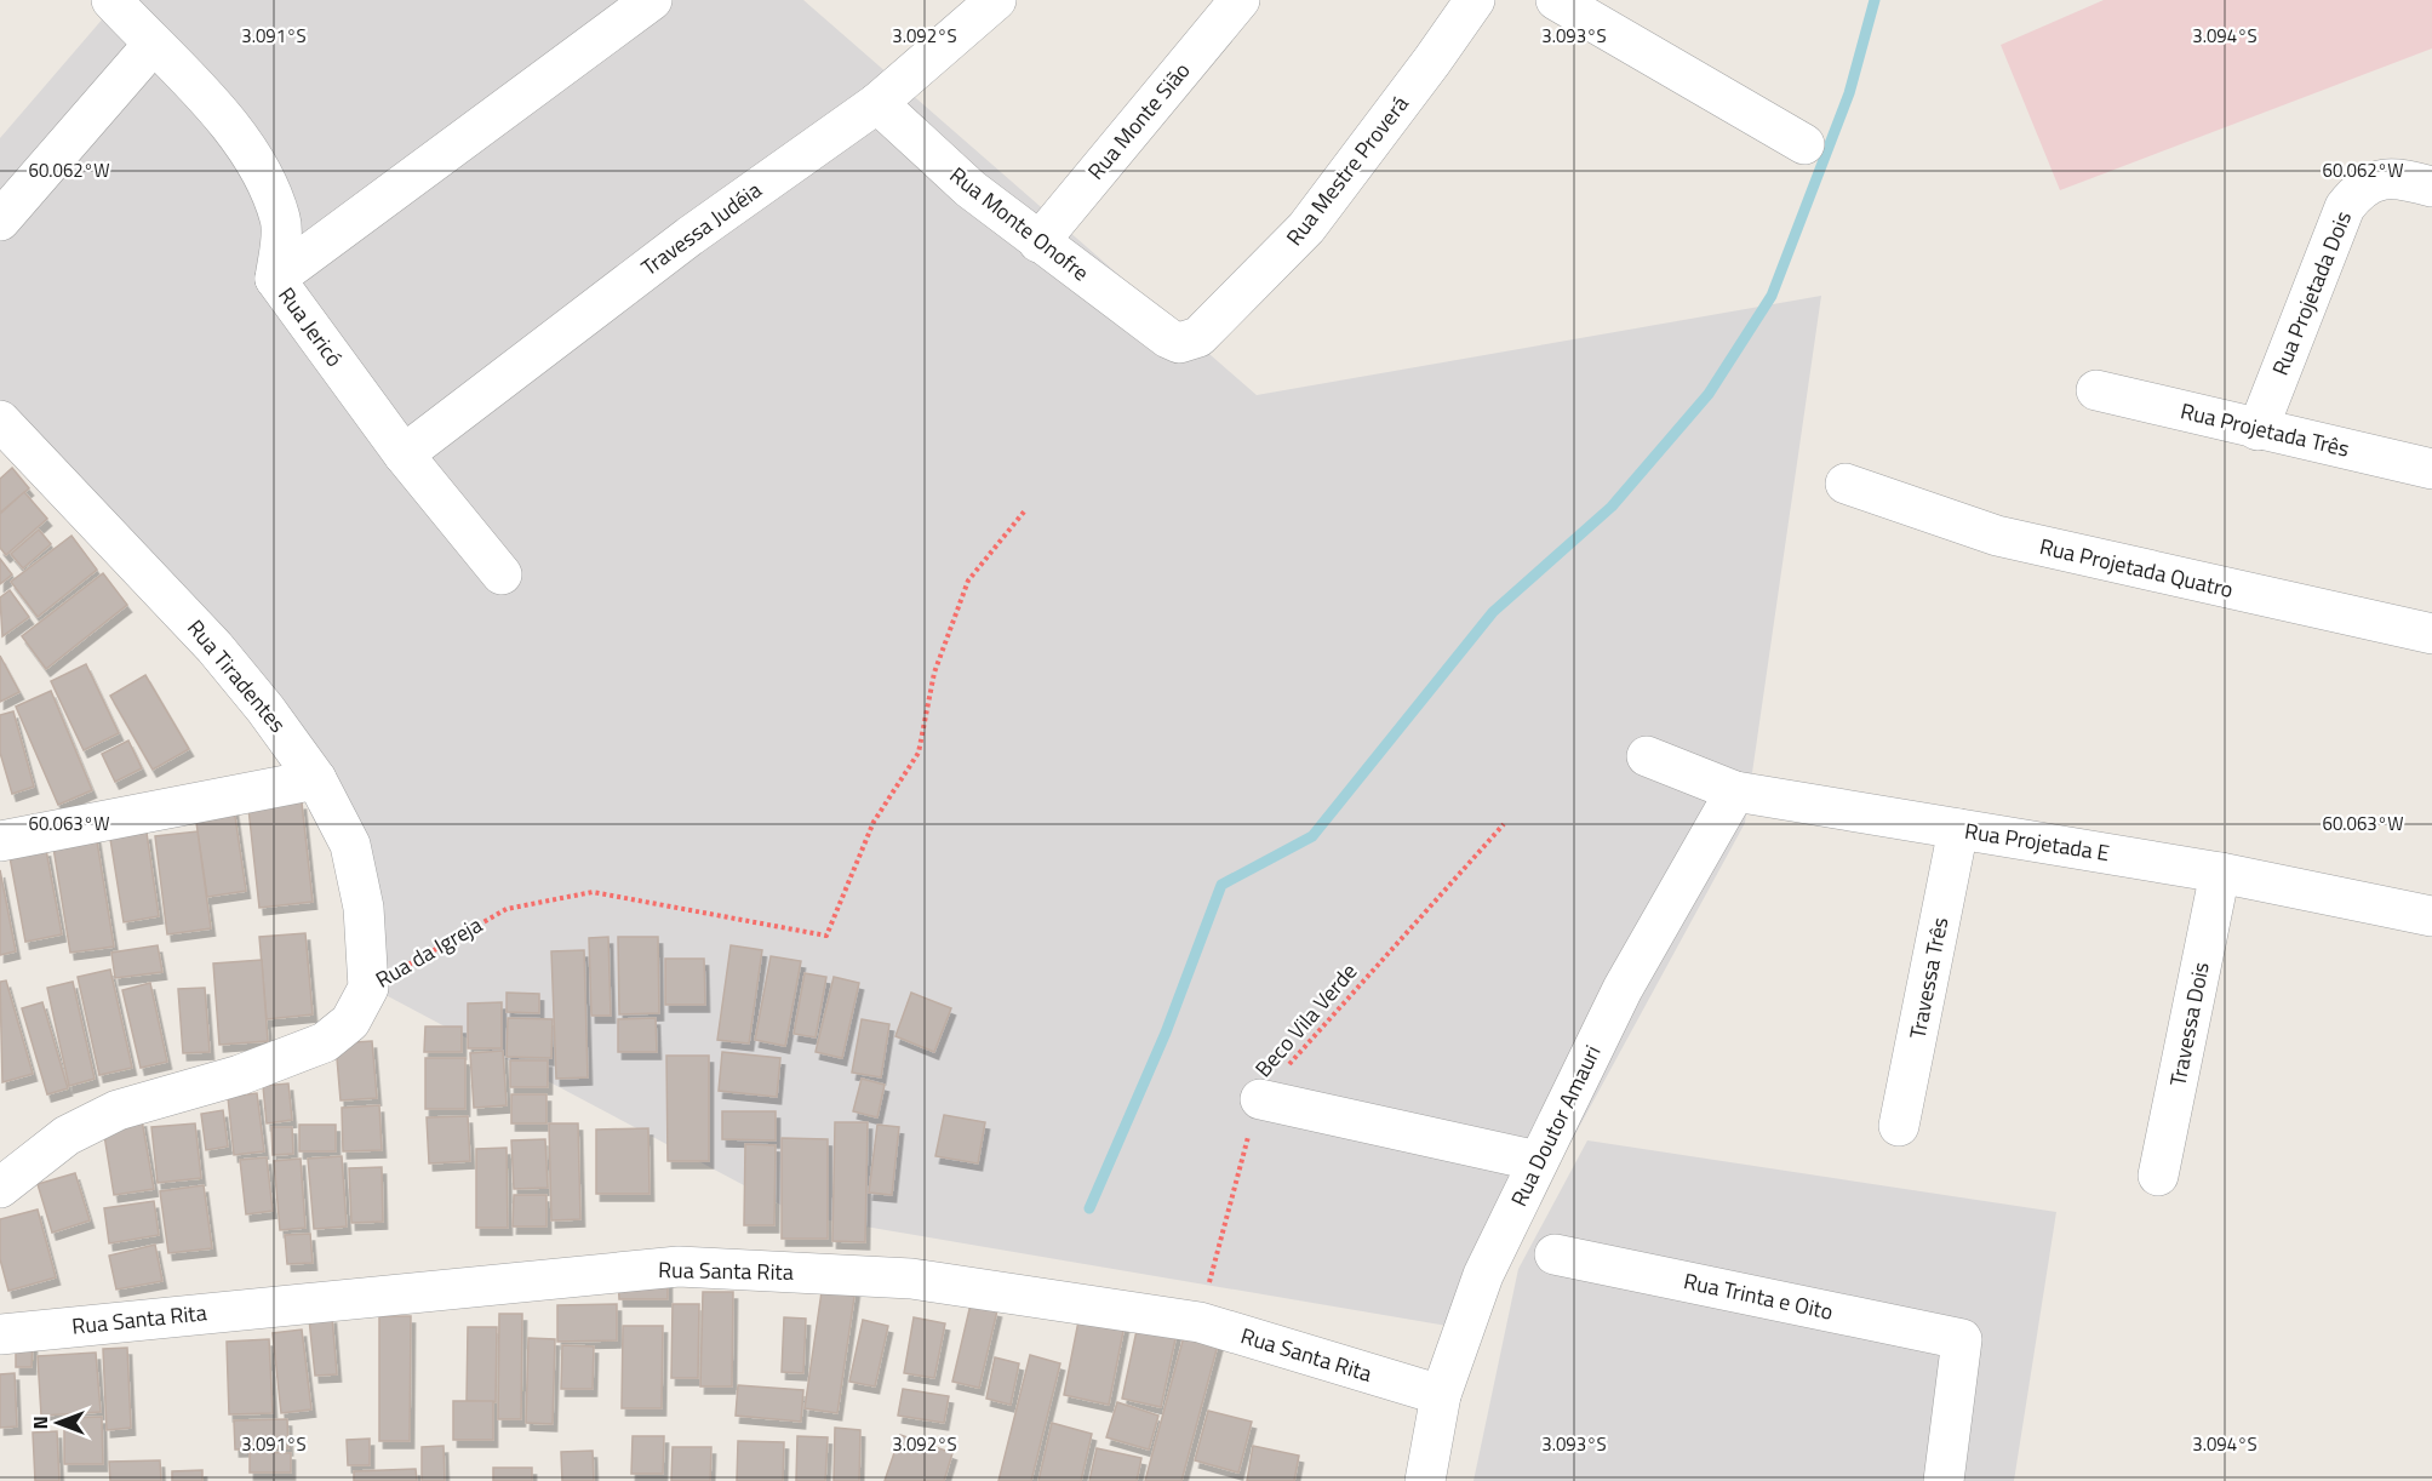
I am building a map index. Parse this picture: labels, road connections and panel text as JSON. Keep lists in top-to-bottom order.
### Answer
{
  "streets": {
    "street": [
      "Rua Monte Sião",
      "Rua Mestre Proverá",
      "Rua Monte Onofre",
      "Travessa Judéia",
      "Rua Projetada Dois",
      "Rua Jericó",
      "Rua Projetada Três",
      "Rua Projetada Quatro",
      "Rua Tiradentes",
      "Rua Projetada E",
      "Rua da Igreja",
      "Travessa Três",
      "Travessa Dois",
      "Rua Doutor Amauri",
      "Rua Santa Rita",
      "Rua Trinta e Oito"
    ],
    "path": ["Beco Vila Verde"]
  },
  "crossings": [
    ["Rua Monte Sião", "Rua Monte Onofre"],
    ["Rua Mestre Proverá", "Rua Monte Onofre"],
    ["Rua Monte Onofre", "Travessa Judéia"],
    ["Travessa Judéia", "Rua Jericó"],
    ["Rua Projetada Dois", "Rua Projetada Três"],
    ["Rua Tiradentes", "Rua da Igreja"],
    ["Rua Projetada E", "Travessa Três"],
    ["Rua Projetada E", "Travessa Dois"],
    ["Rua Projetada E", "Rua Doutor Amauri"],
    ["Beco Vila Verde", "Rua Santa Rita"],
    ["Rua Doutor Amauri", "Rua Santa Rita"]
  ],
  "north": "left",
  "coordinates": [
    "3.091°S",
    "3.092°S",
    "3.093°S",
    "3.094°S",
    "60.062°W",
    "60.063°W"
  ]
}
